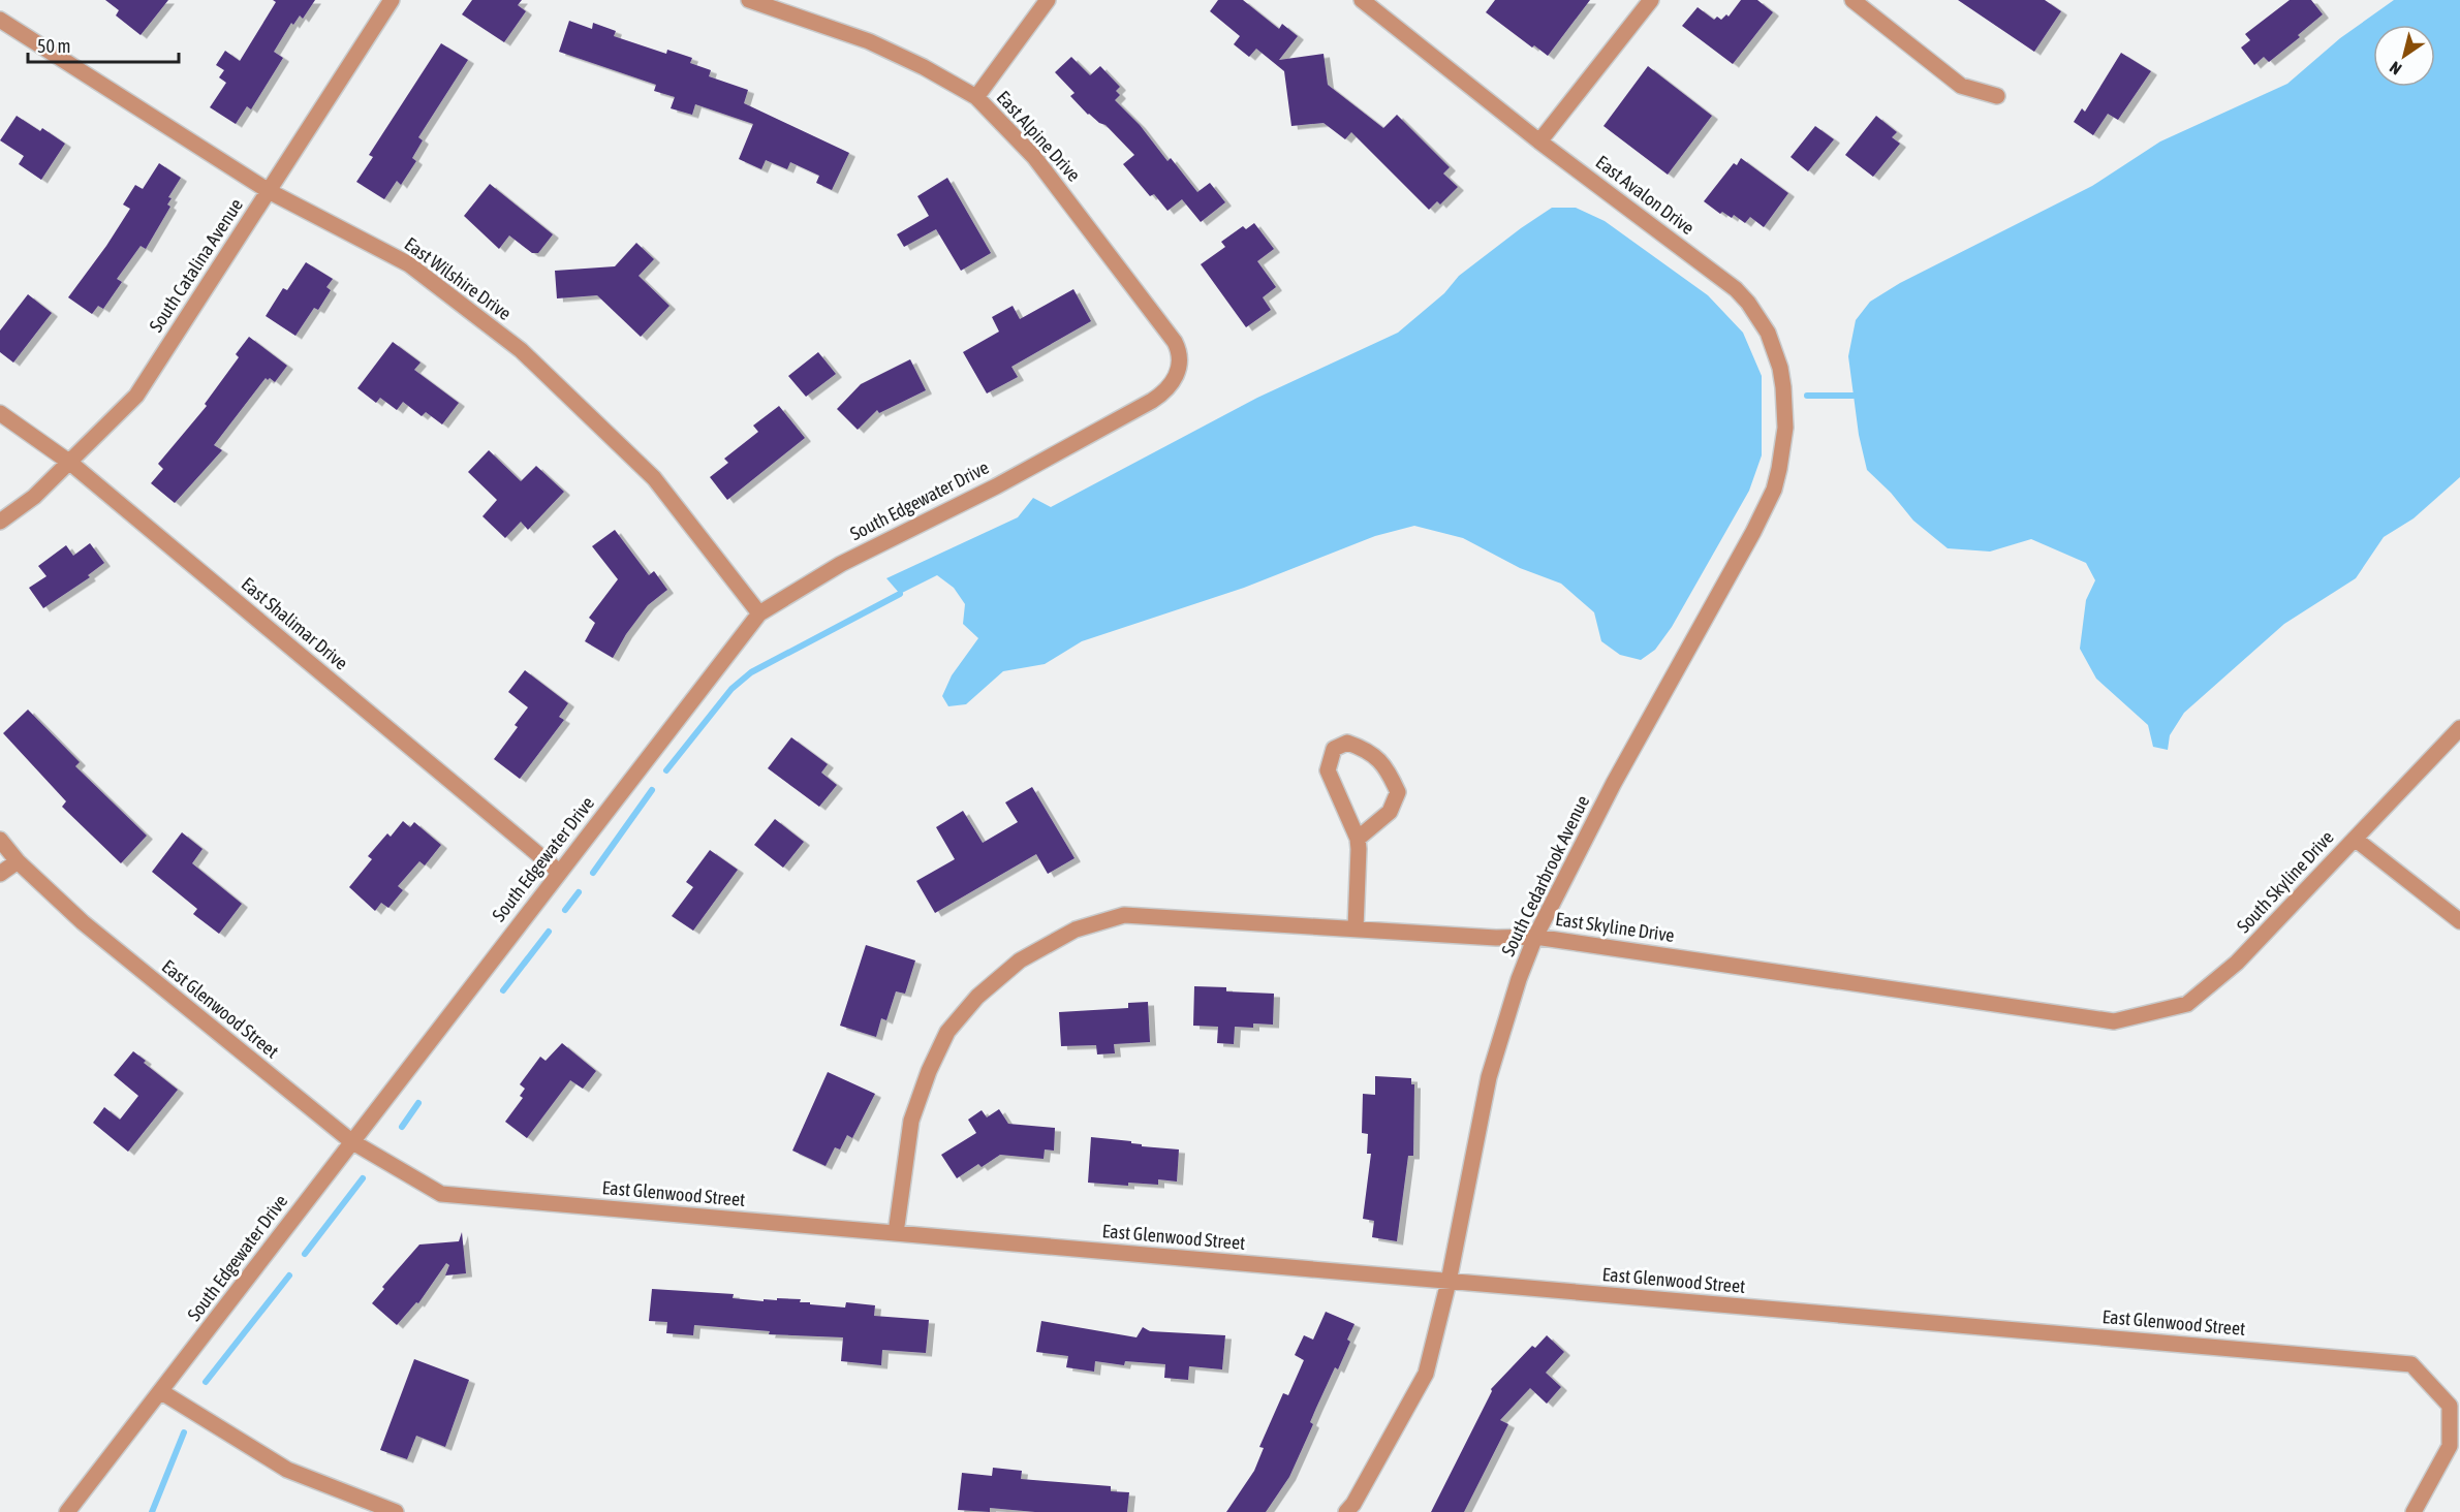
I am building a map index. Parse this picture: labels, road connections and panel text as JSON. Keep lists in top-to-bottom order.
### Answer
{
  "streets": {
    "street": [
      "East Alpine Drive",
      "East Avalon Drive",
      "South Catalina Avenue",
      "East Wilshire Drive",
      "South Edgewater Drive",
      "East Shalimar Drive",
      "South Cedarbrook Avenue",
      "South Skyline Drive",
      "East Skyline Drive",
      "East Glenwood Street"
    ]
  },
  "crossings": [
    ["East Alpine Drive", "South Edgewater Drive"],
    ["East Avalon Drive", "South Cedarbrook Avenue"],
    ["South Catalina Avenue", "East Wilshire Drive"],
    ["South Catalina Avenue", "East Shalimar Drive"],
    ["East Wilshire Drive", "South Edgewater Drive"],
    ["South Edgewater Drive", "East Shalimar Drive"],
    ["South Edgewater Drive", "East Glenwood Street"],
    ["South Cedarbrook Avenue", "East Skyline Drive"],
    ["South Cedarbrook Avenue", "East Glenwood Street"],
    ["South Skyline Drive", "East Skyline Drive"],
    ["East Skyline Drive", "East Glenwood Street"]
  ],
  "scale_bar": "50 m",
  "north": "bottom left"
}
